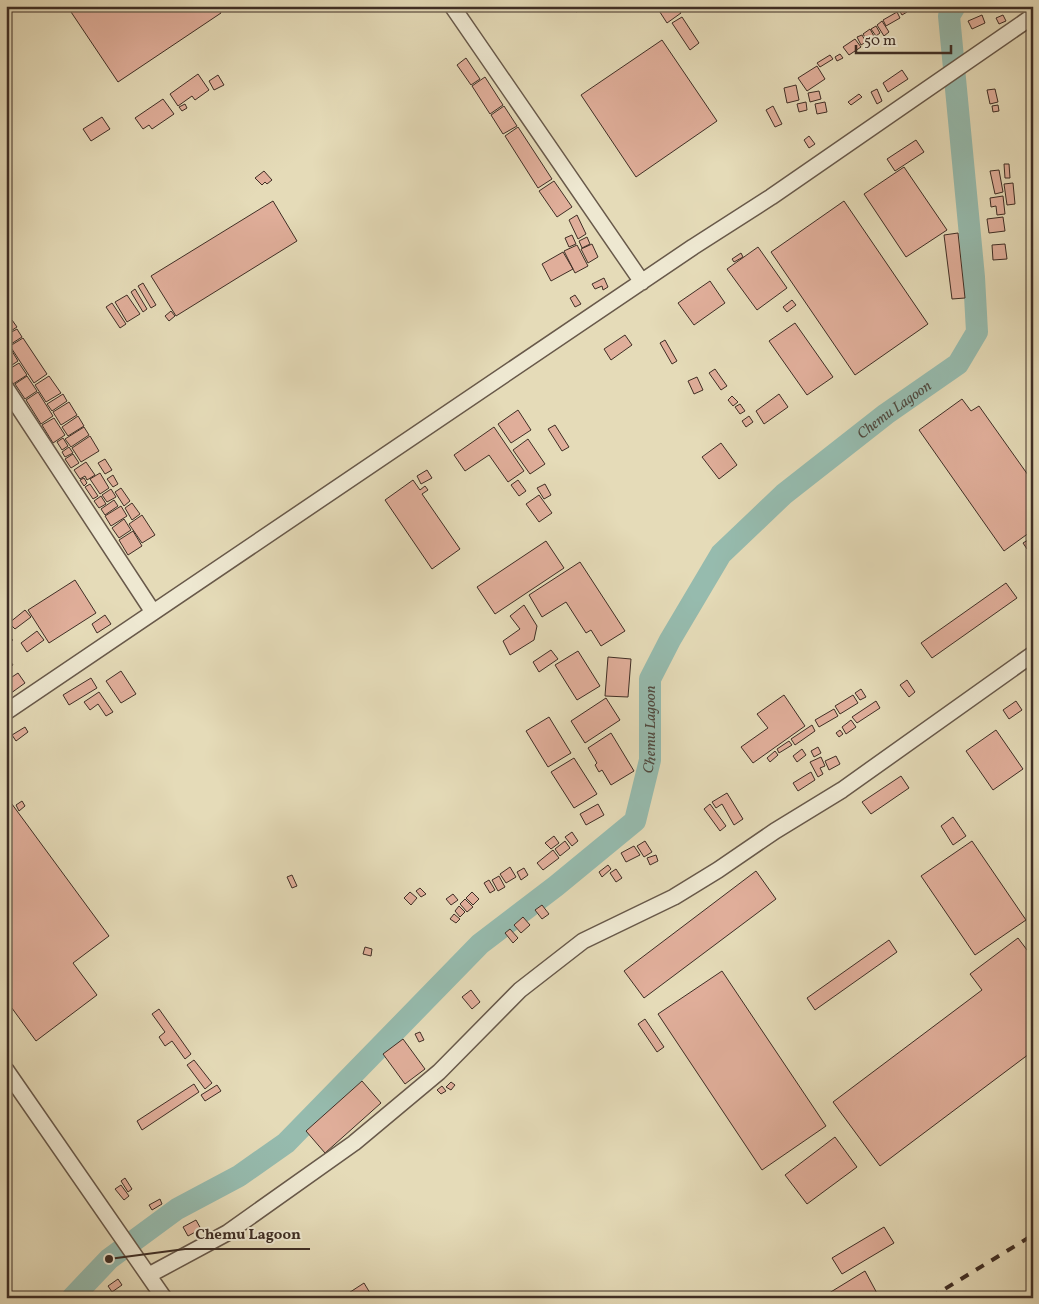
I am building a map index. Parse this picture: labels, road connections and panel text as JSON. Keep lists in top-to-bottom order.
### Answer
{
  "water": ["Chemu Lagoon"],
  "places": ["Chemu Lagoon"],
  "scale_bar": "50 m"
}
